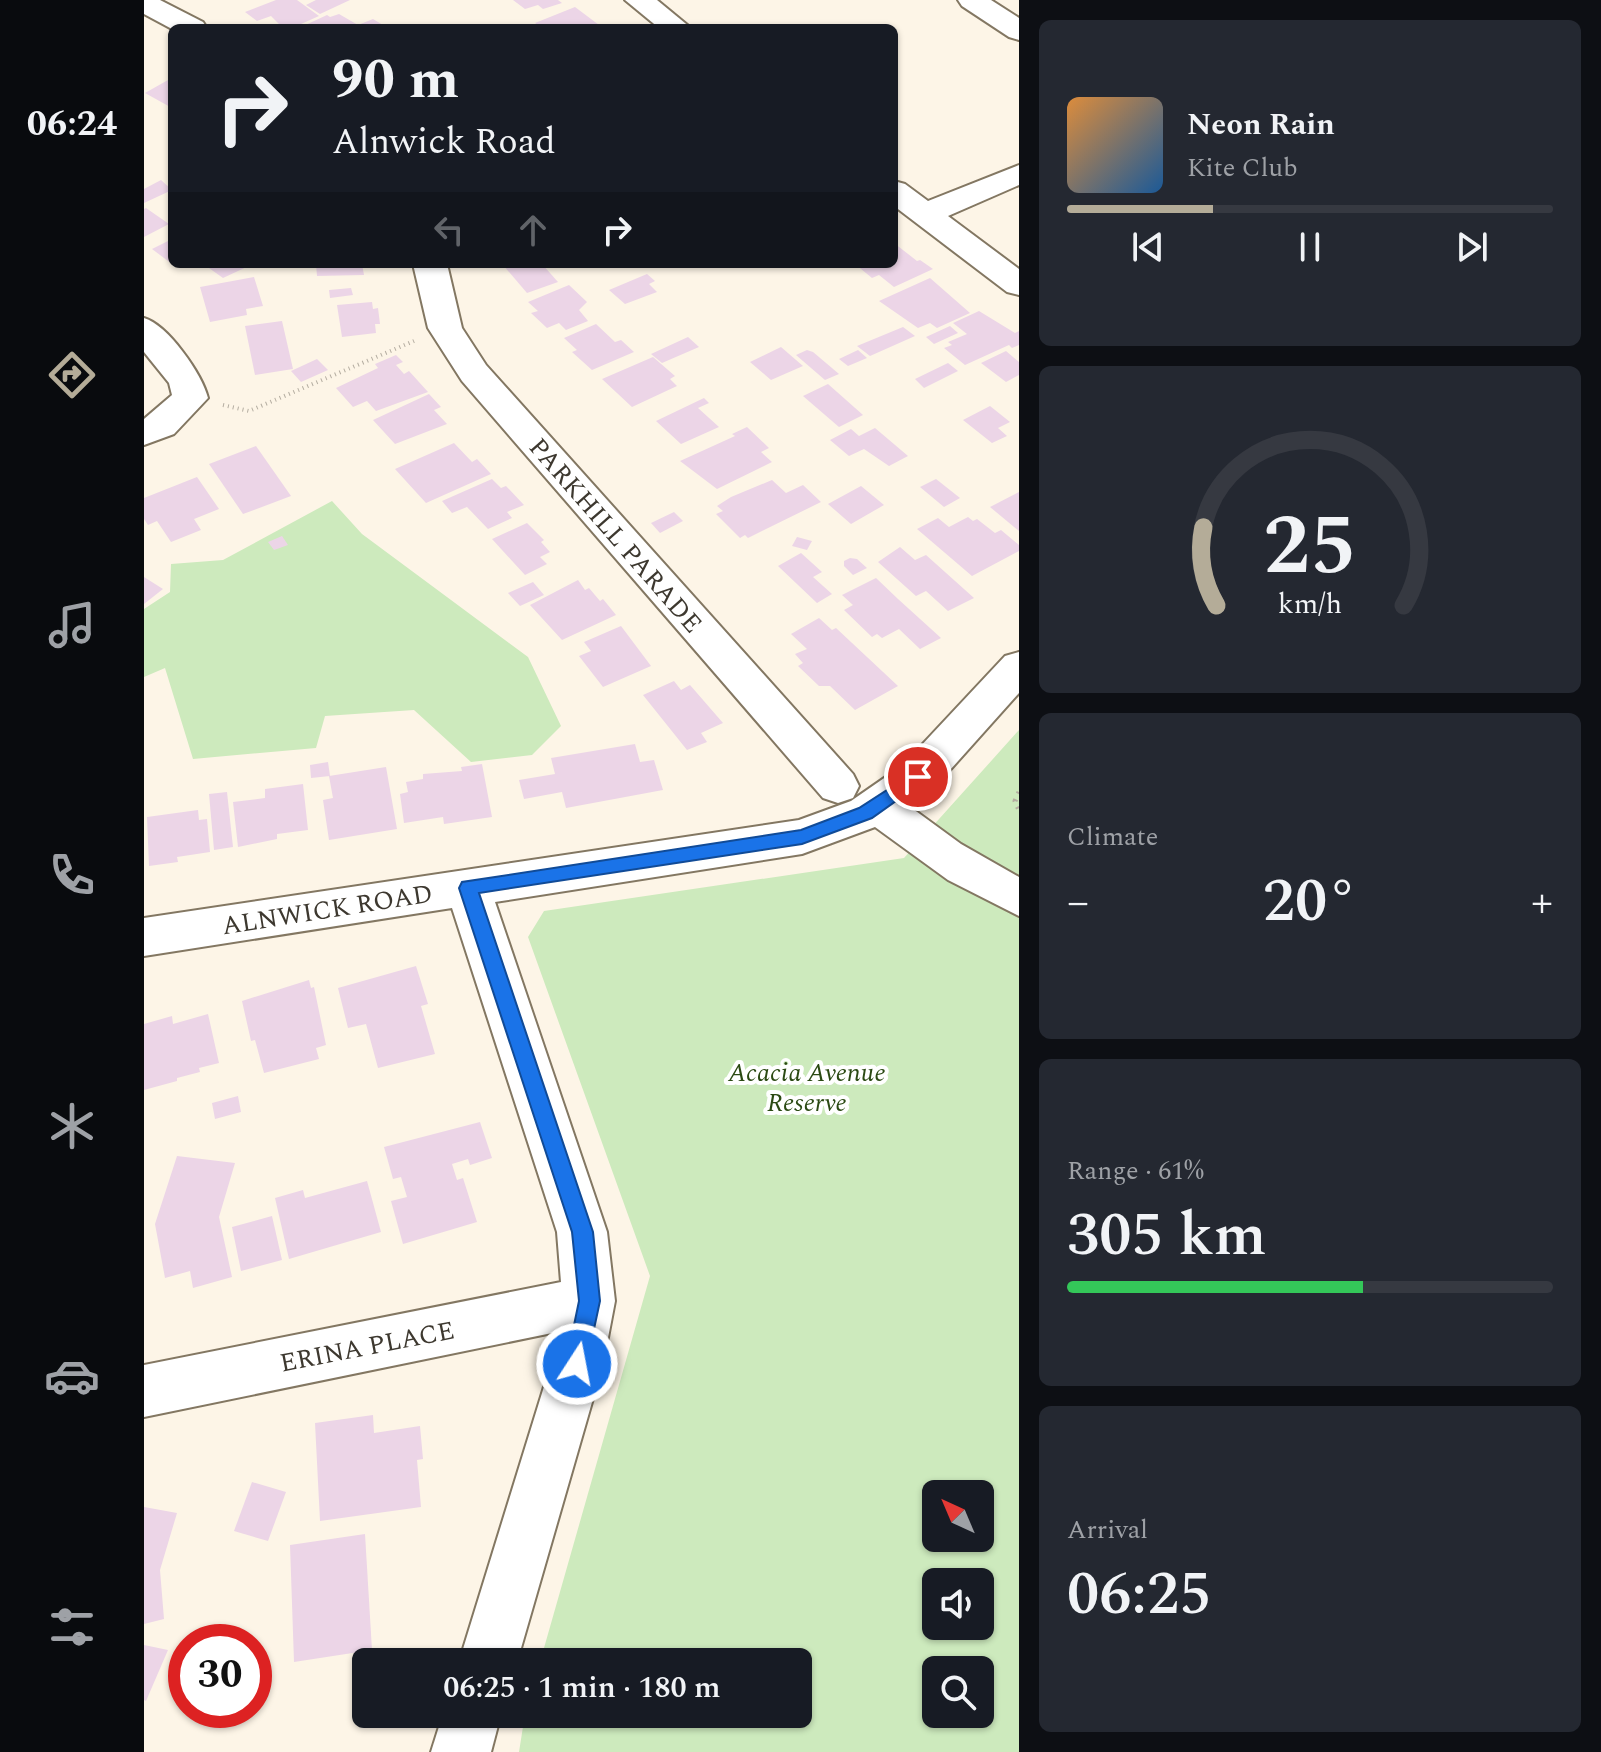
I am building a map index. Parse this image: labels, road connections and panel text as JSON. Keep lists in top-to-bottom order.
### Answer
{
  "streets": {
    "street": ["PARKHILL PARADE", "ALNWICK ROAD", "ERINA PLACE"]
  },
  "parks": ["Acacia Avenue Reserve"],
  "north": "top left",
  "page": {
    "tabs": "06:24",
    "turn": ["90 m", "Alnwick Road"],
    "song": ["Neon Rain", "Kite Club"],
    "tile": [
      "Climate",
      ["Range · 61%", "305 km"],
      ["Arrival", "06:25"]
    ],
    "heat": ["−", "20°", "+"],
    "limit": "30",
    "trip": "06:25 · 1 min · 180 m",
    "gauge": ["25", "km/h"]
  }
}
